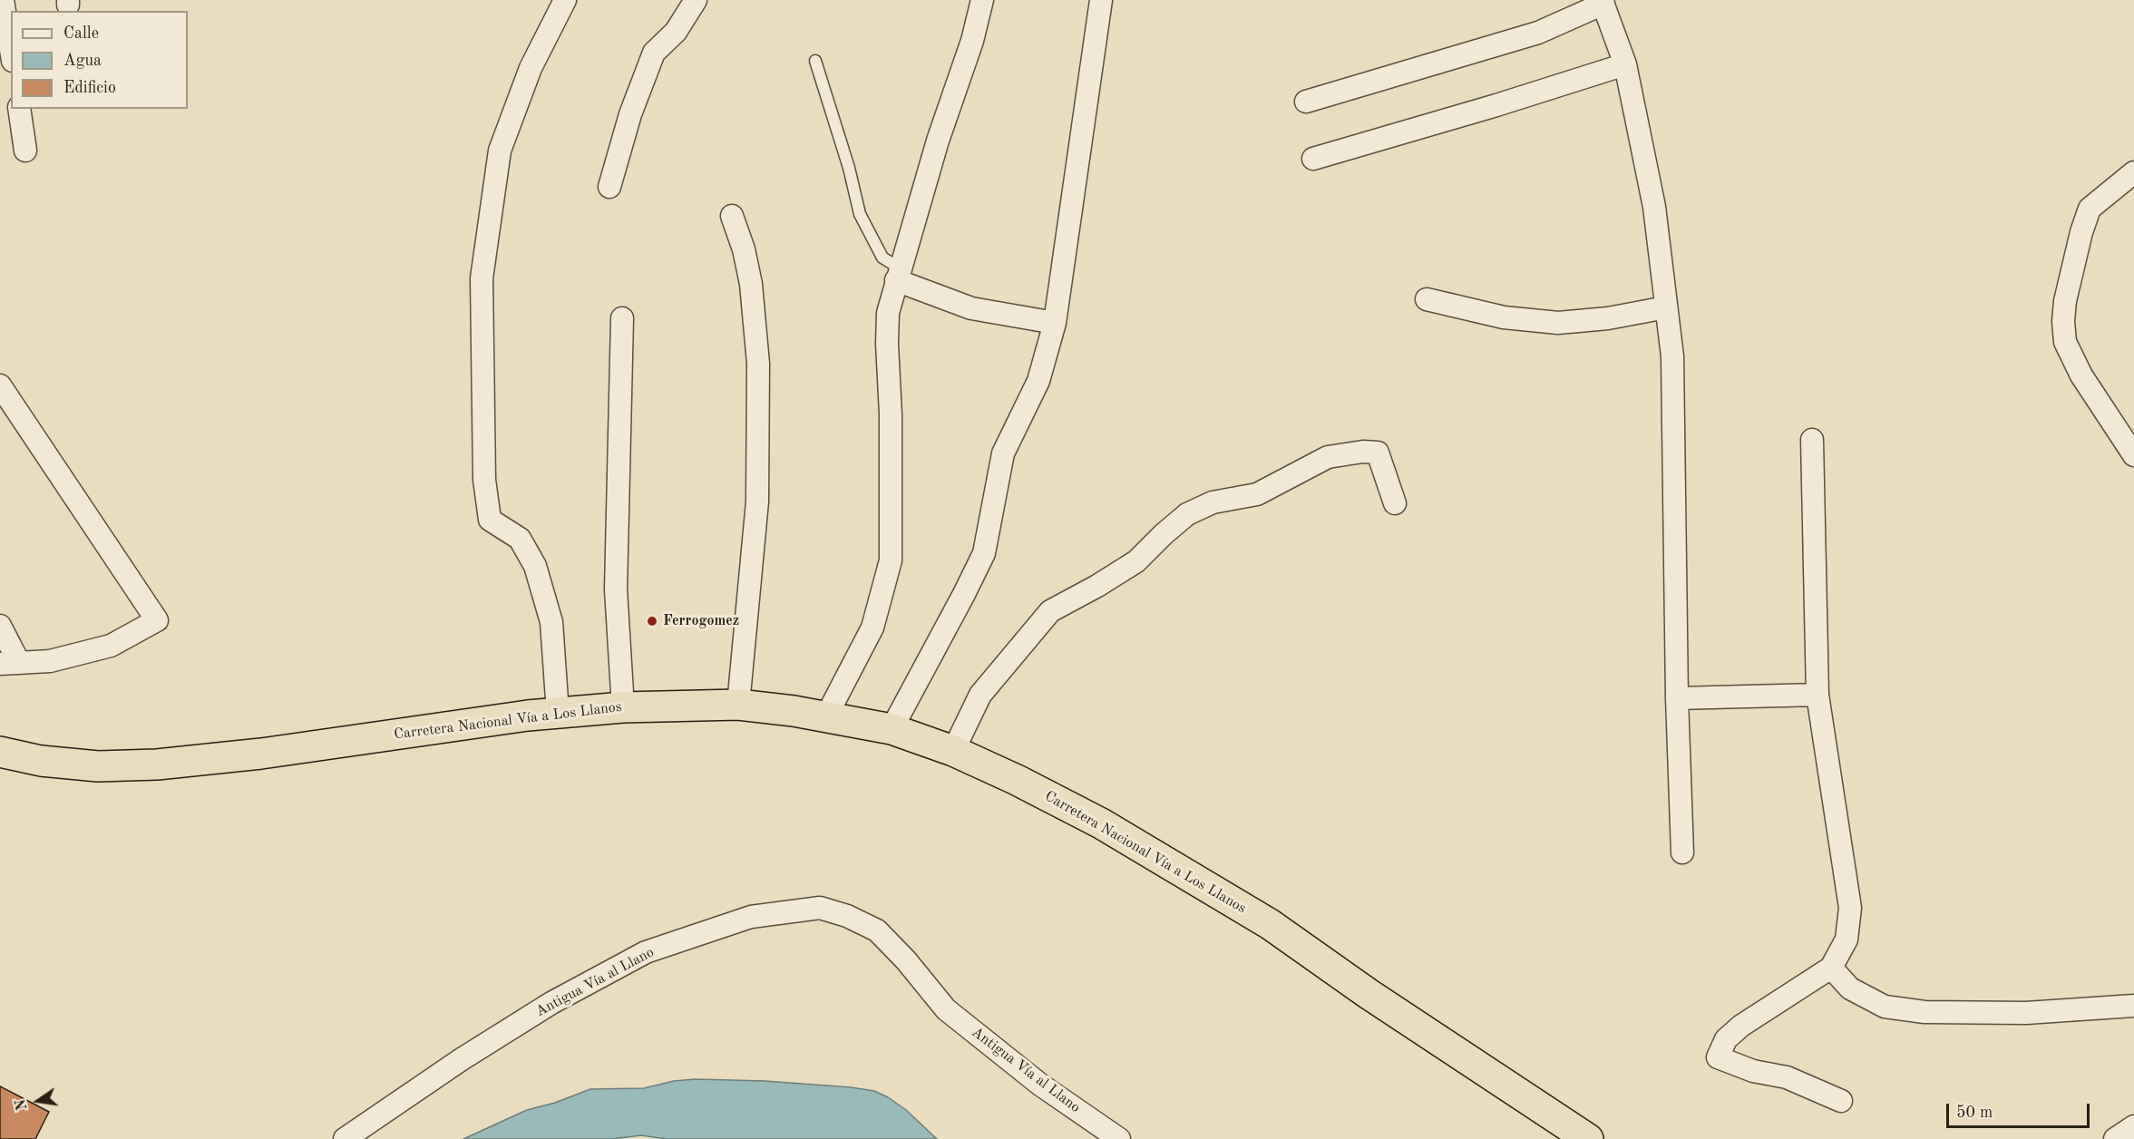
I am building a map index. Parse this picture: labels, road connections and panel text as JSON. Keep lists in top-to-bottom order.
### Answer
{
  "streets": {
    "highway": ["Carretera Nacional Vía a Los Llanos"],
    "street": ["Antigua Vía al Llano"]
  },
  "places": ["Ferrogomez"],
  "legend": ["Calle", "Agua", "Edificio"],
  "scale_bar": "50 m",
  "north": "left"
}
